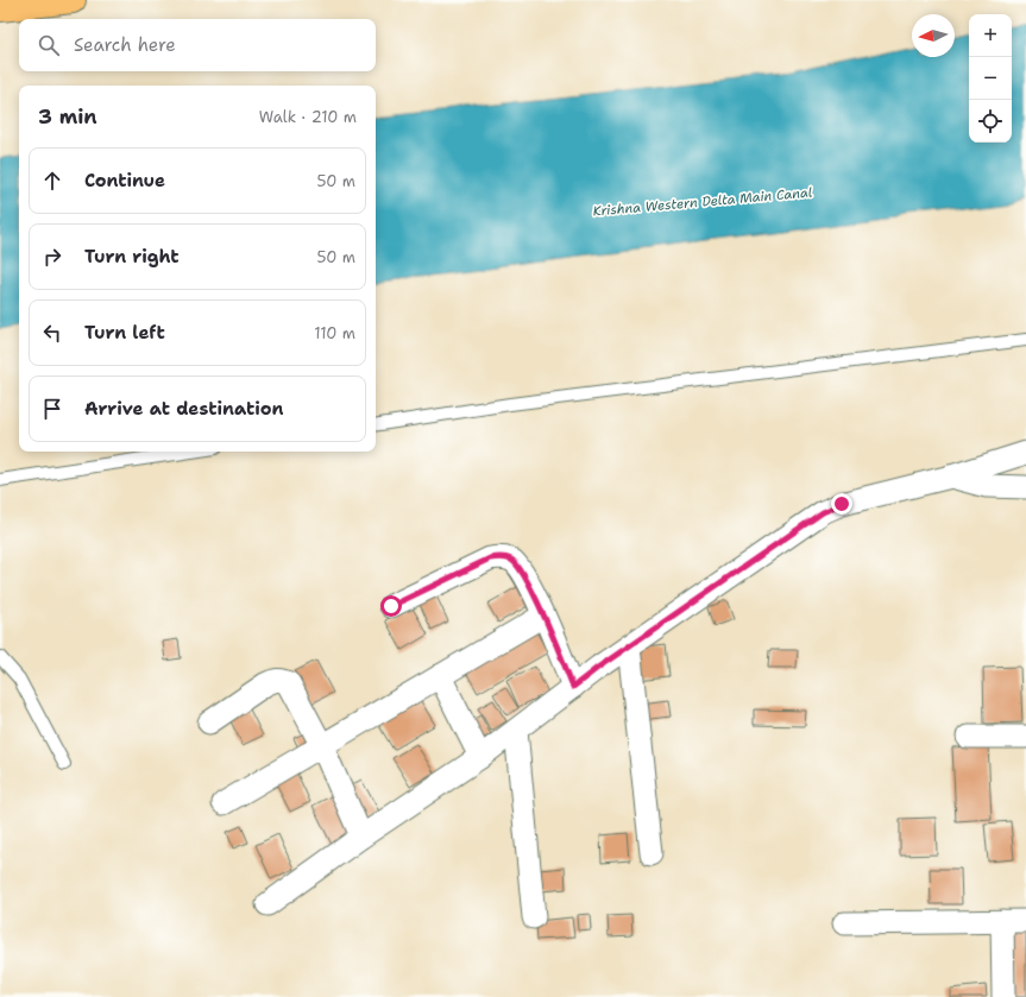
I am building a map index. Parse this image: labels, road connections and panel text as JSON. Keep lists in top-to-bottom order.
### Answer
{
  "water": ["Krishna Western Delta Main Canal"],
  "north": "left",
  "page": {
    "map_buttons": ["+", "−"],
    "search": "Search here",
    "heading": ["3 min", "Walk · 210 m"],
    "list": [
      ["Continue", "50 m"],
      ["Turn right", "50 m"],
      ["Turn left", "110 m"],
      "Arrive at destination"
    ]
  }
}
